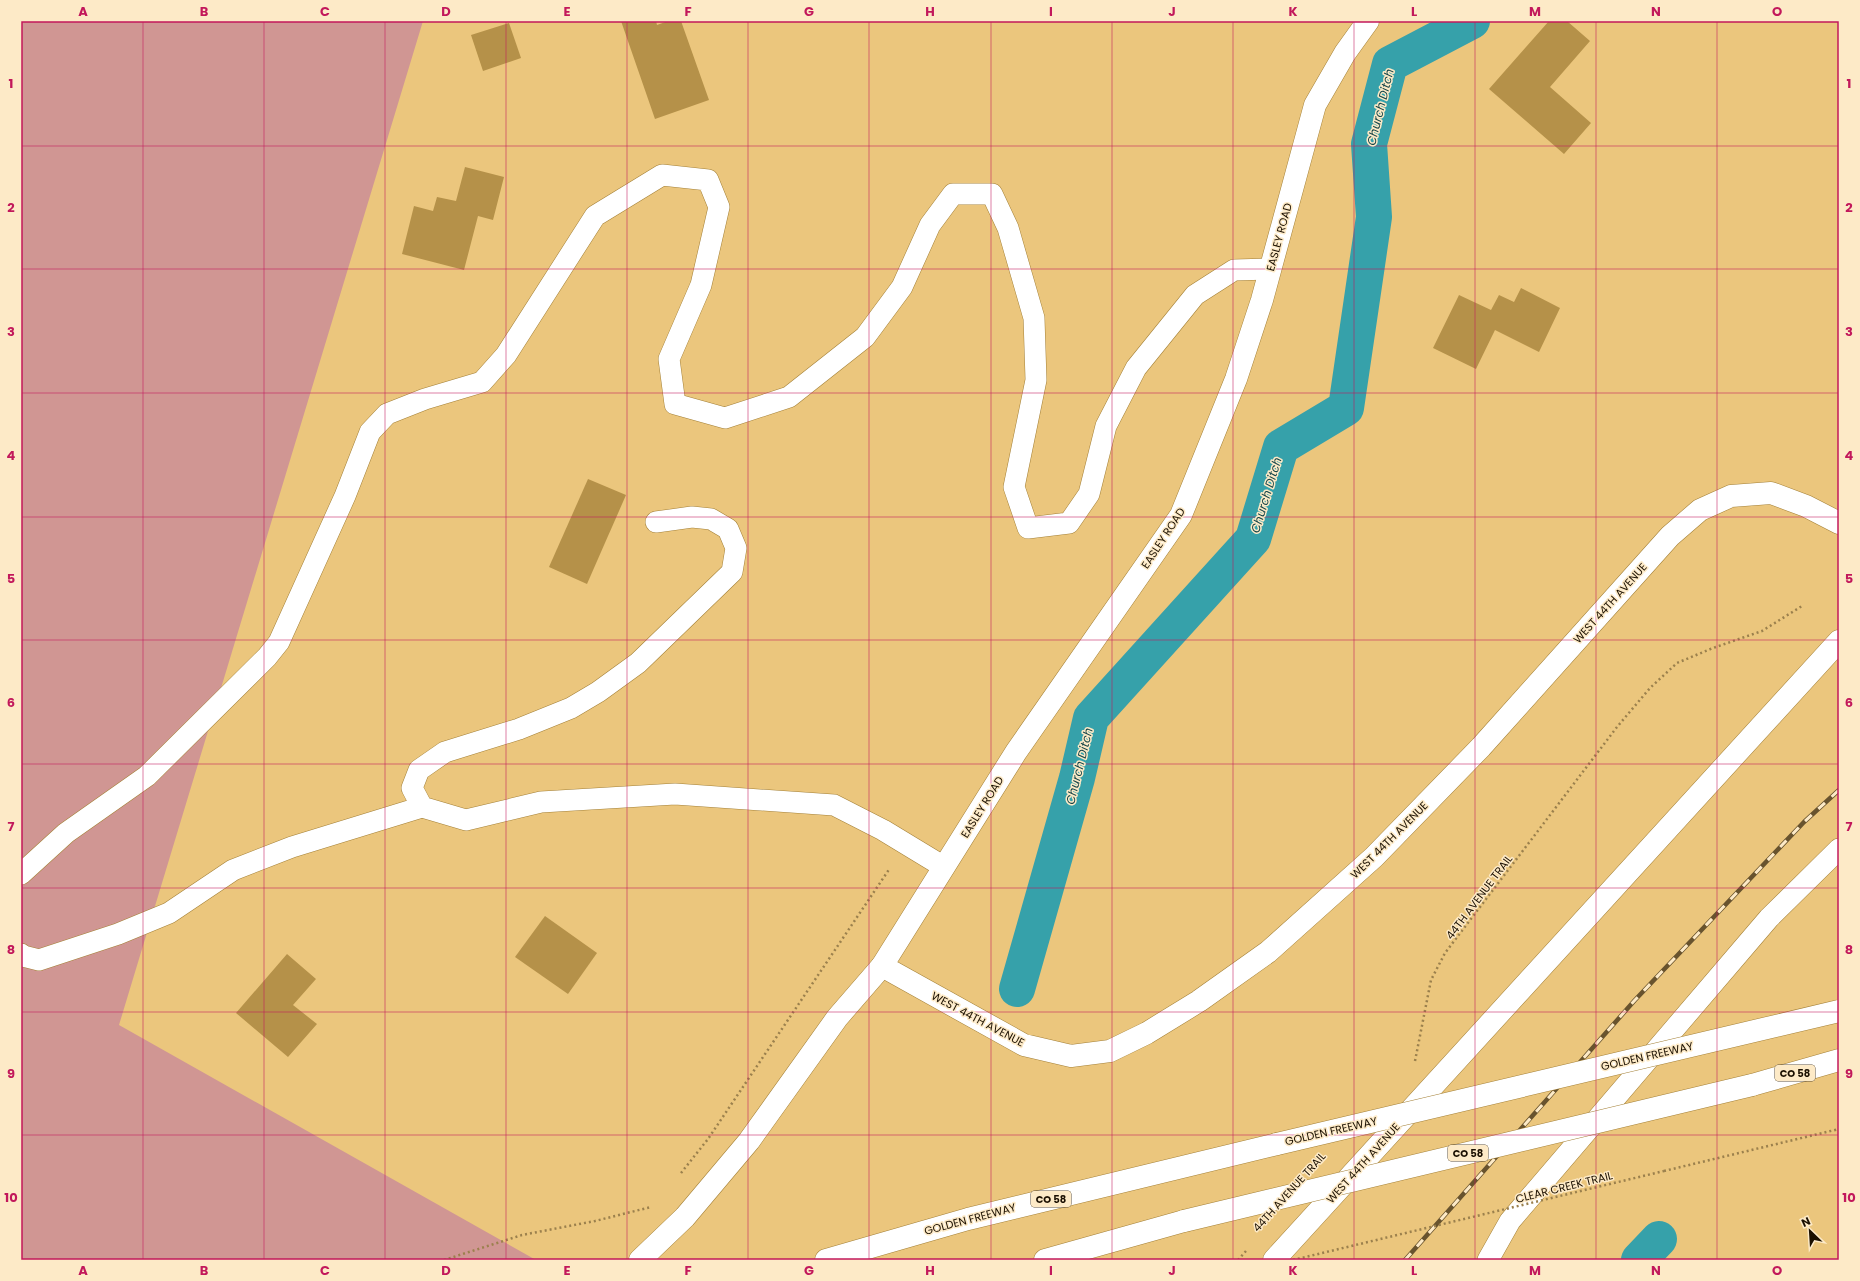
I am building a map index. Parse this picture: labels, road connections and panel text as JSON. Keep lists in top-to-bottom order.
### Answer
{
  "streets": {
    "main road": [
      "EASLEY ROAD",
      "WEST 44TH AVENUE",
      "GOLDEN FREEWAY",
      "CO 58"
    ],
    "path": ["44TH AVENUE TRAIL", "CLEAR CREEK TRAIL"]
  },
  "crossings": [
    ["EASLEY ROAD", "WEST 44TH AVENUE"]
  ],
  "water": ["Church Ditch"],
  "north": "top left",
  "grid": {
    "columns": [
      "A",
      "B",
      "C",
      "D",
      "E",
      "F",
      "G",
      "H",
      "I",
      "J",
      "K",
      "L",
      "M",
      "N",
      "O"
    ],
    "rows": [
      "1",
      "2",
      "3",
      "4",
      "5",
      "6",
      "7",
      "8",
      "9",
      "10"
    ]
  }
}
